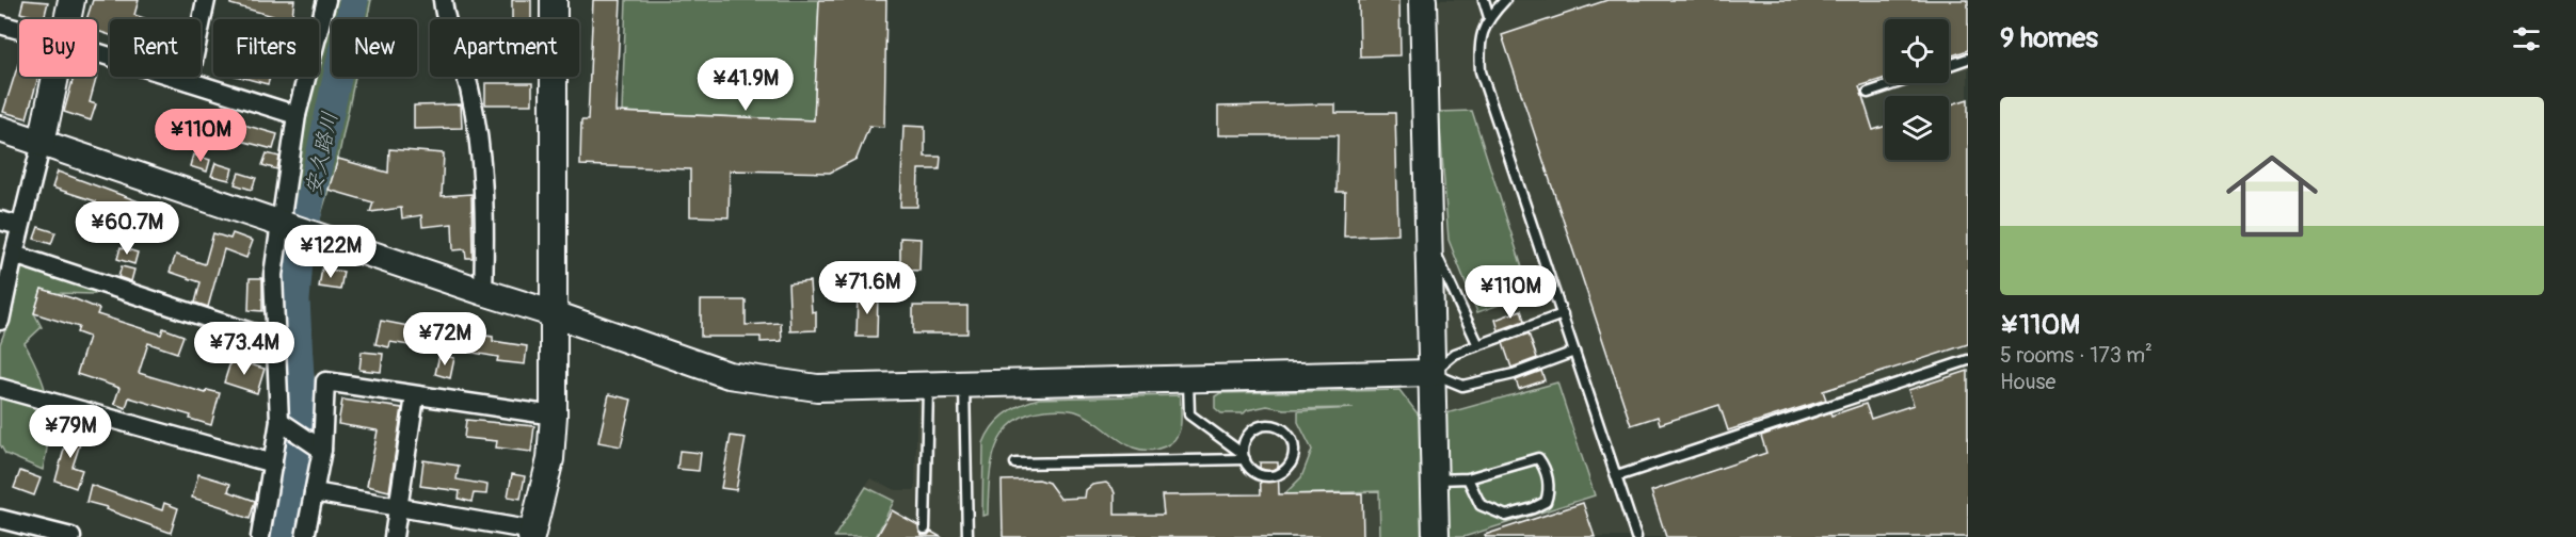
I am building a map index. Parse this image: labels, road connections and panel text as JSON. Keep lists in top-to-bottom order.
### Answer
{
  "water": ["安久路川"],
  "page": {
    "heading": "9 homes",
    "chip": [
      "Buy",
      "Rent",
      "Filters",
      "New",
      "Apartment"
    ],
    "price": [
      "¥41.9M",
      "¥110M",
      "¥60.7M",
      "¥122M",
      "¥71.6M",
      "¥110M",
      "¥72M",
      "¥73.4M",
      "¥79M"
    ],
    "list": [
      {
        "name": "¥110M",
        "note": "5 rooms · 173 m² · House"
      }
    ]
  }
}
